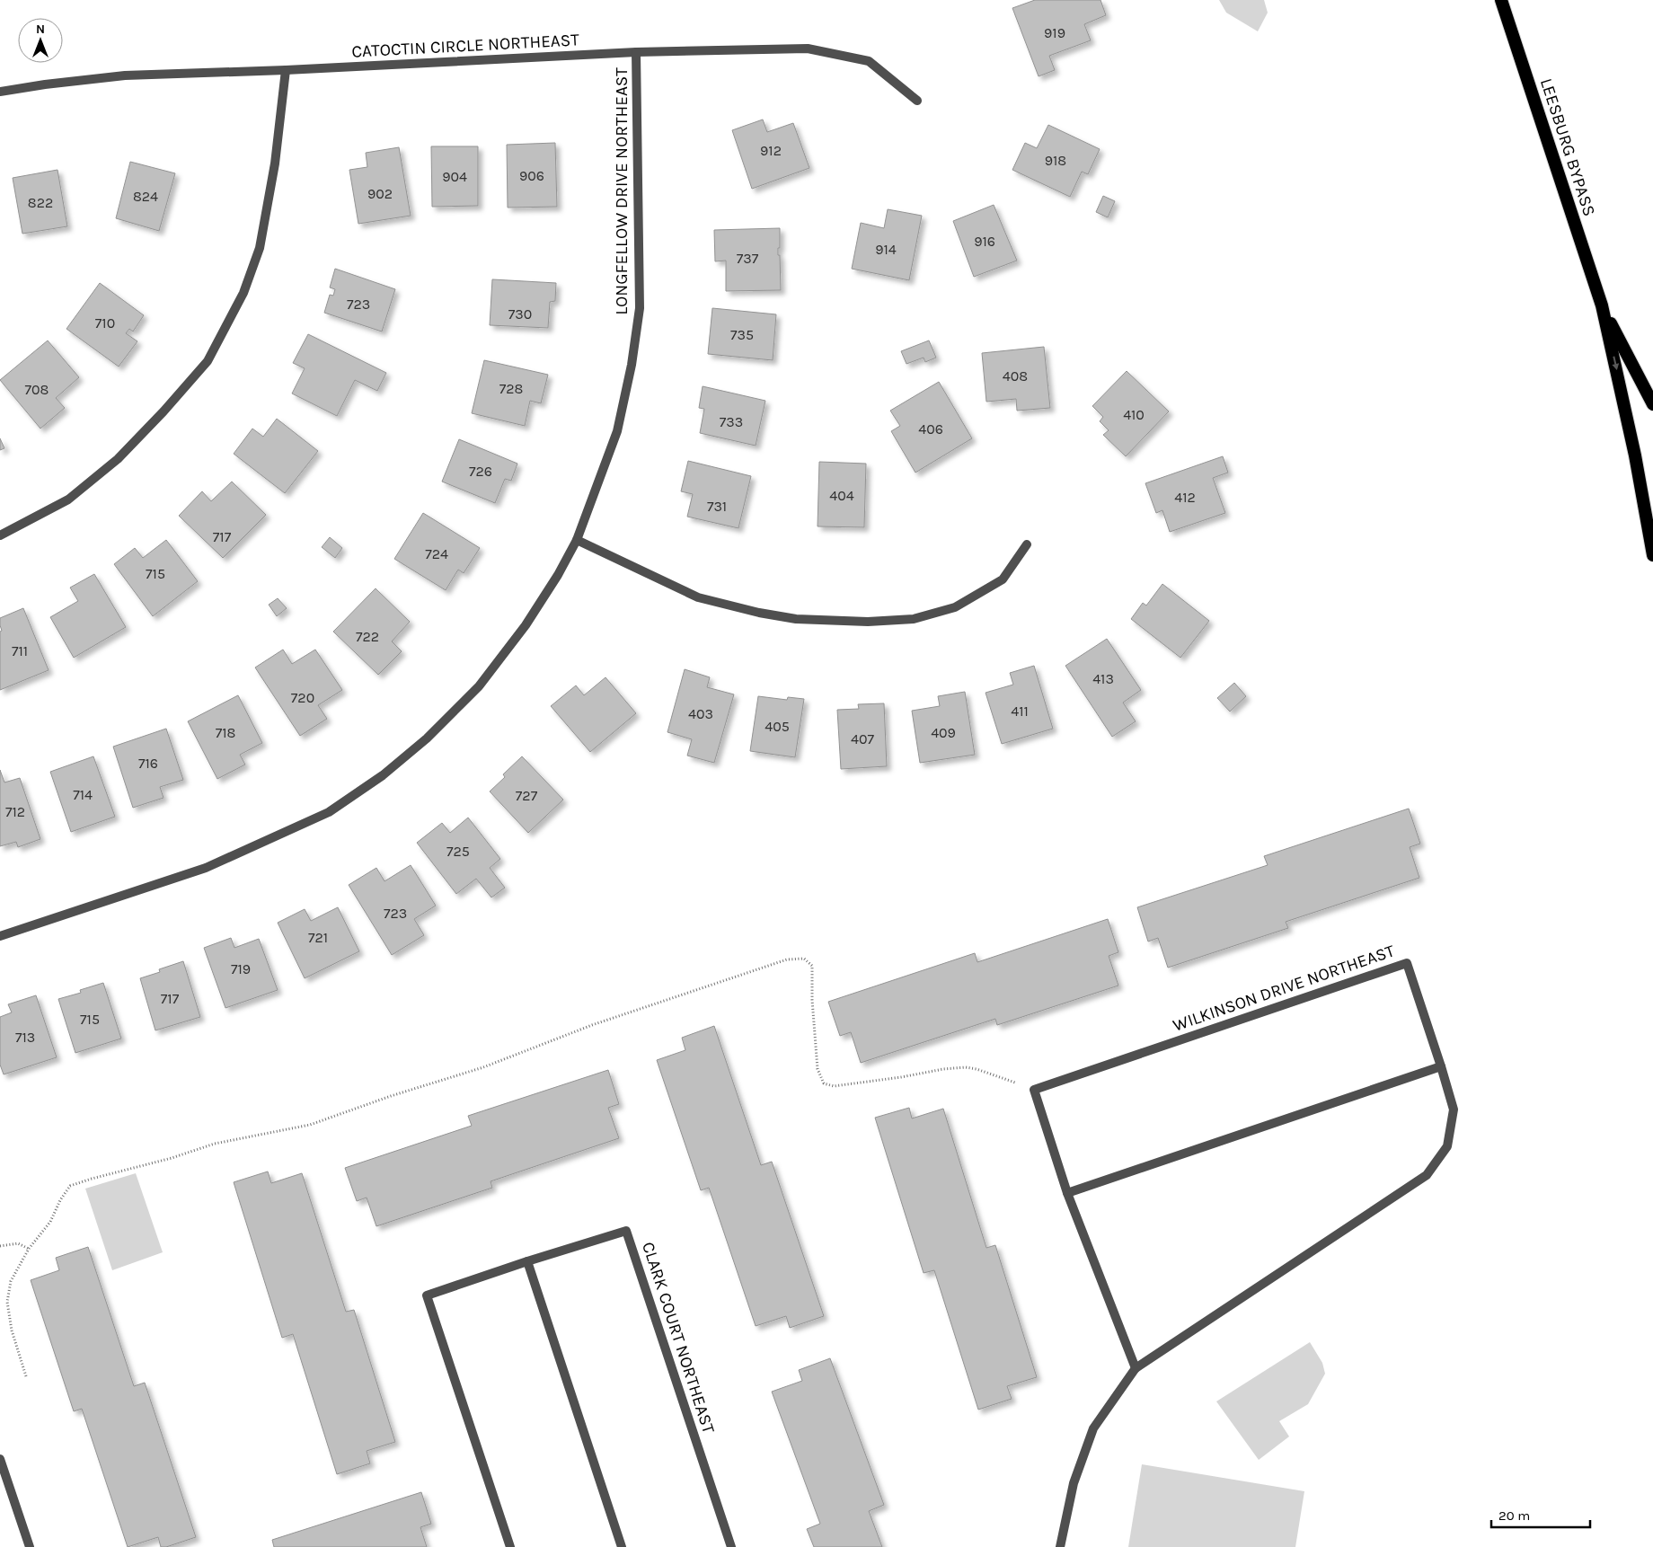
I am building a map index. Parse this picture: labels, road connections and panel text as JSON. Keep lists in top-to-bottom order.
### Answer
{
  "streets": {
    "highway": ["LEESBURG BYPASS"],
    "street": [
      "CATOCTIN CIRCLE NORTHEAST",
      "LONGFELLOW DRIVE NORTHEAST",
      "WILKINSON DRIVE NORTHEAST",
      "CLARK COURT NORTHEAST"
    ]
  },
  "crossings": [
    ["CATOCTIN CIRCLE NORTHEAST", "LONGFELLOW DRIVE NORTHEAST"]
  ],
  "house_numbers": [
    "919",
    "912",
    "918",
    "906",
    "904",
    "902",
    "824",
    "822",
    "916",
    "914",
    "737",
    "723",
    "730",
    "710",
    "735",
    "408",
    "728",
    "708",
    "410",
    "733",
    "406",
    "726",
    "404",
    "412",
    "731",
    "717",
    "724",
    "715",
    "722",
    "711",
    "413",
    "720",
    "411",
    "403",
    "405",
    "718",
    "409",
    "407",
    "716",
    "714",
    "727",
    "712",
    "725",
    "723",
    "721",
    "719",
    "717",
    "715",
    "713"
  ],
  "scale_bar": "20 m",
  "north": "top"
}
